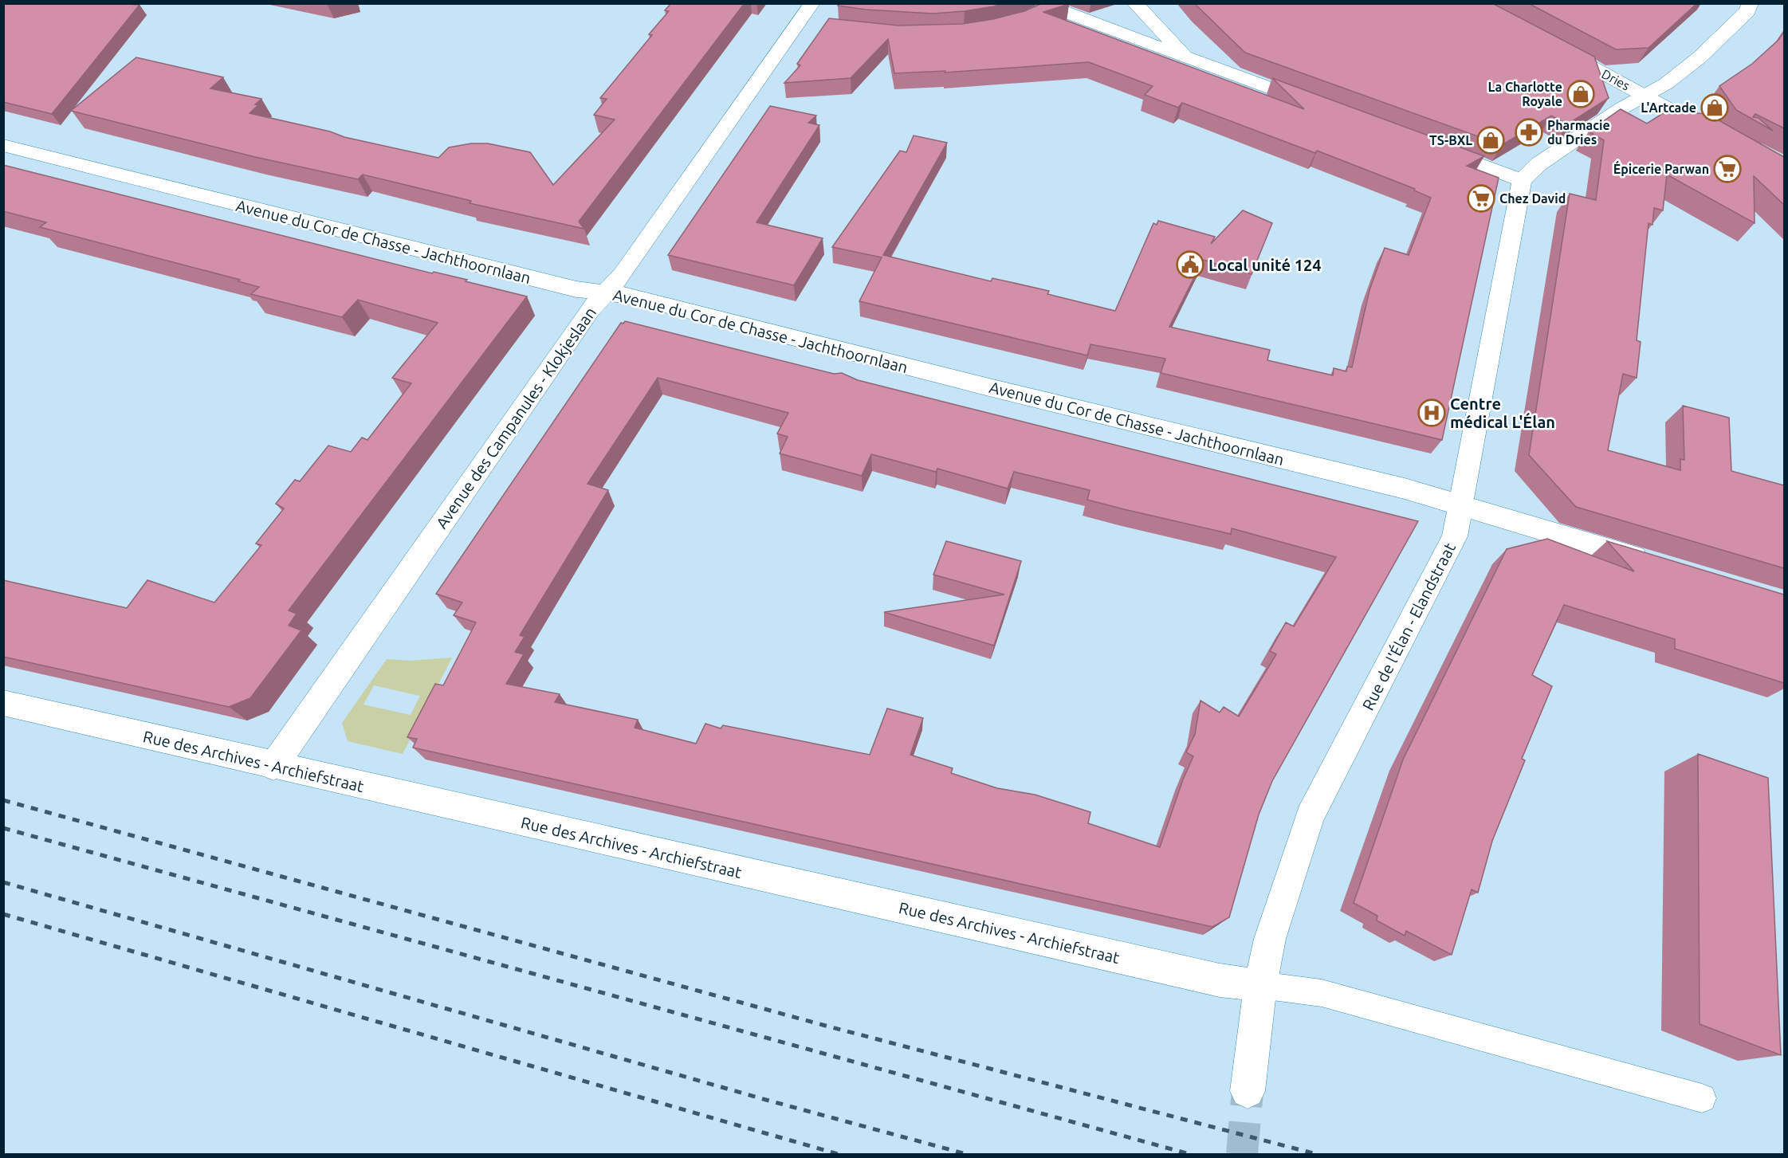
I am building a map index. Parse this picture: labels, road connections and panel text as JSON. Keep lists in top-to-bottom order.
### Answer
{
  "streets": {
    "street": [
      "Dries",
      "Avenue du Cor de Chasse - Jachthoornlaan",
      "Avenue des Campanules - Klokjeslaan",
      "Rue de l'Élan - Elandstraat",
      "Rue des Archives - Archiefstraat"
    ]
  },
  "crossings": [
    ["Avenue du Cor de Chasse - Jachthoornlaan", "Avenue des Campanules - Klokjeslaan"],
    ["Avenue du Cor de Chasse - Jachthoornlaan", "Rue de l'Élan - Elandstraat"],
    ["Avenue des Campanules - Klokjeslaan", "Rue des Archives - Archiefstraat"],
    ["Rue de l'Élan - Elandstraat", "Rue des Archives - Archiefstraat"]
  ],
  "places": {
    "shop": ["La Charlotte Royale", "L'Artcade", "TS-BXL"],
    "pharmacy": ["Pharmacie du Dries"],
    "supermarket": ["Épicerie Parwan", "Chez David"],
    "public building": ["Local unité 124"],
    "hospital": ["Centre médical L'Élan"]
  }
}
